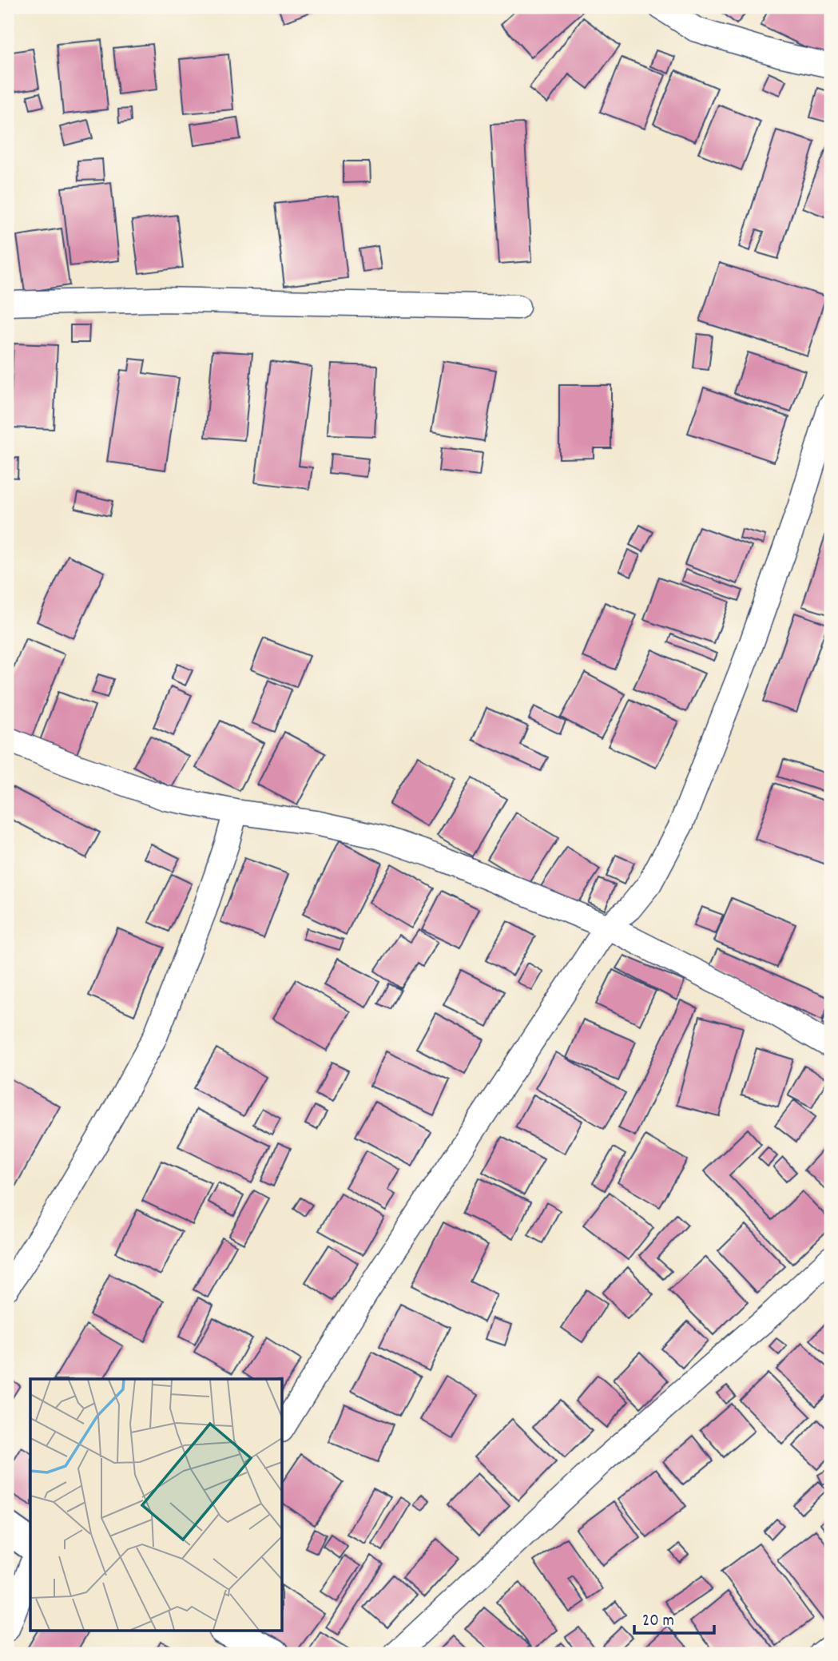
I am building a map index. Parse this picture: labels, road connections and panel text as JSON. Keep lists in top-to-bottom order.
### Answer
{
  "scale_bar": "20 m"
}
